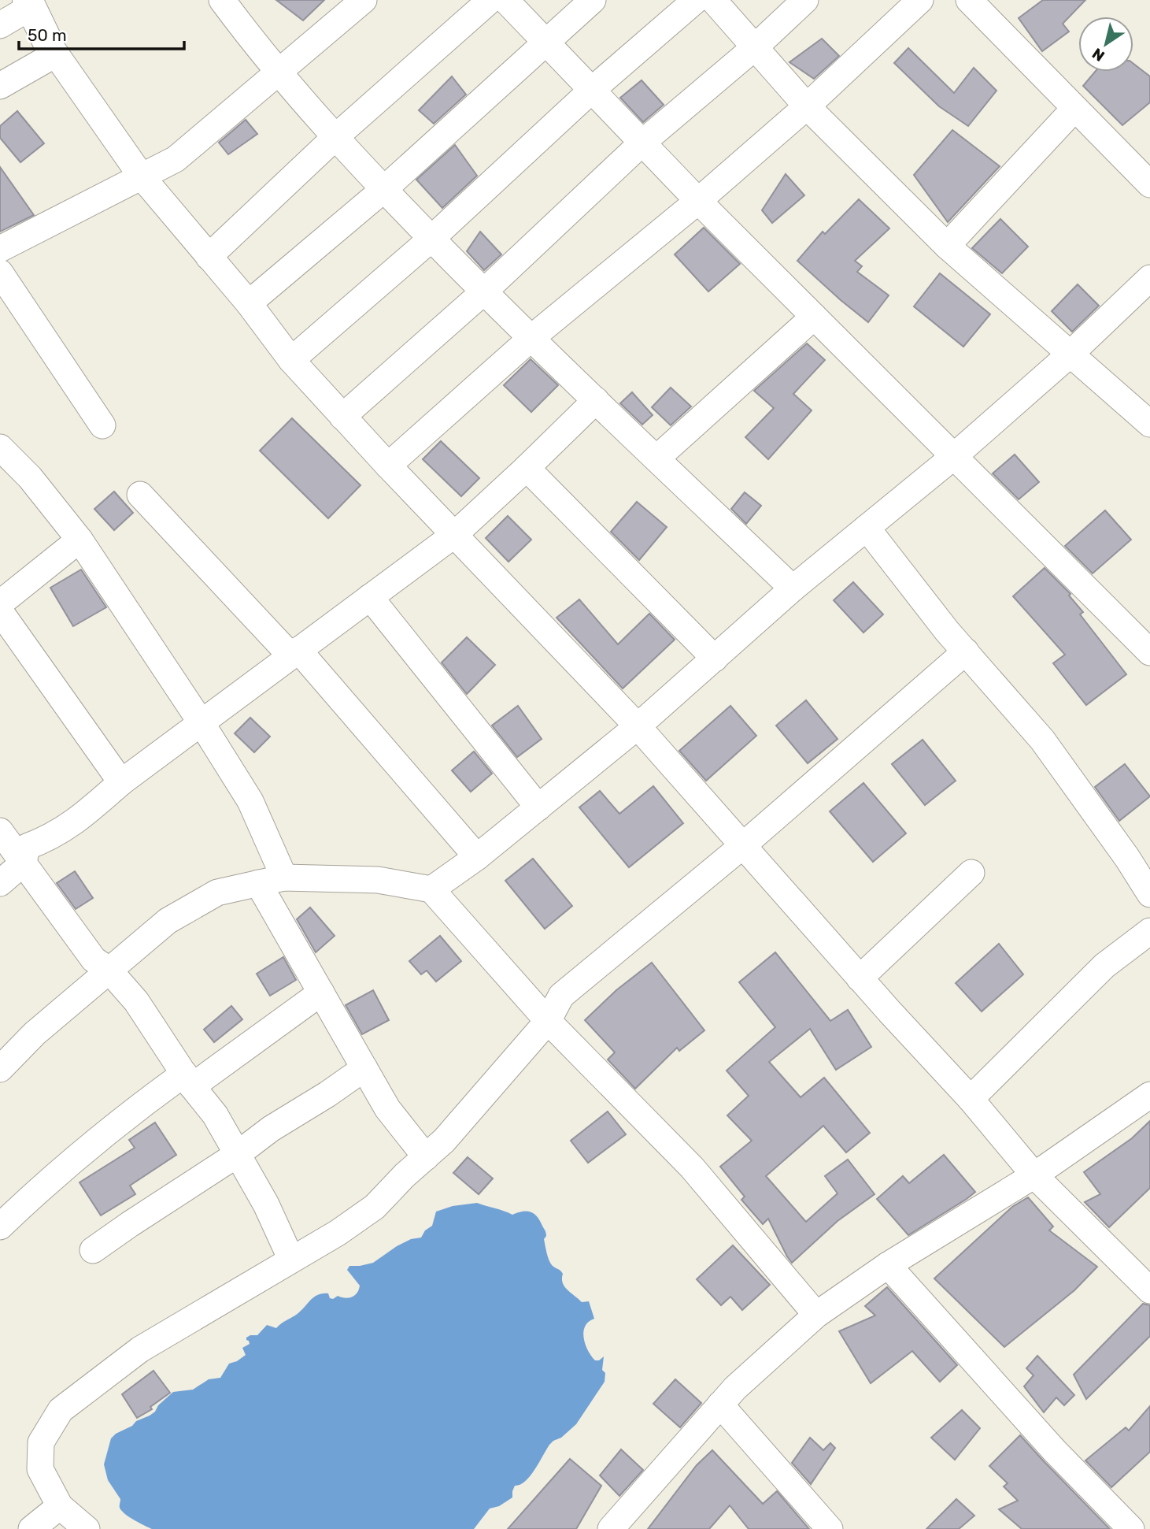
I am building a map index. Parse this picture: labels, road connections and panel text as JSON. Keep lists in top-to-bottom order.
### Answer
{
  "scale_bar": "50 m",
  "north": "bottom left"
}
